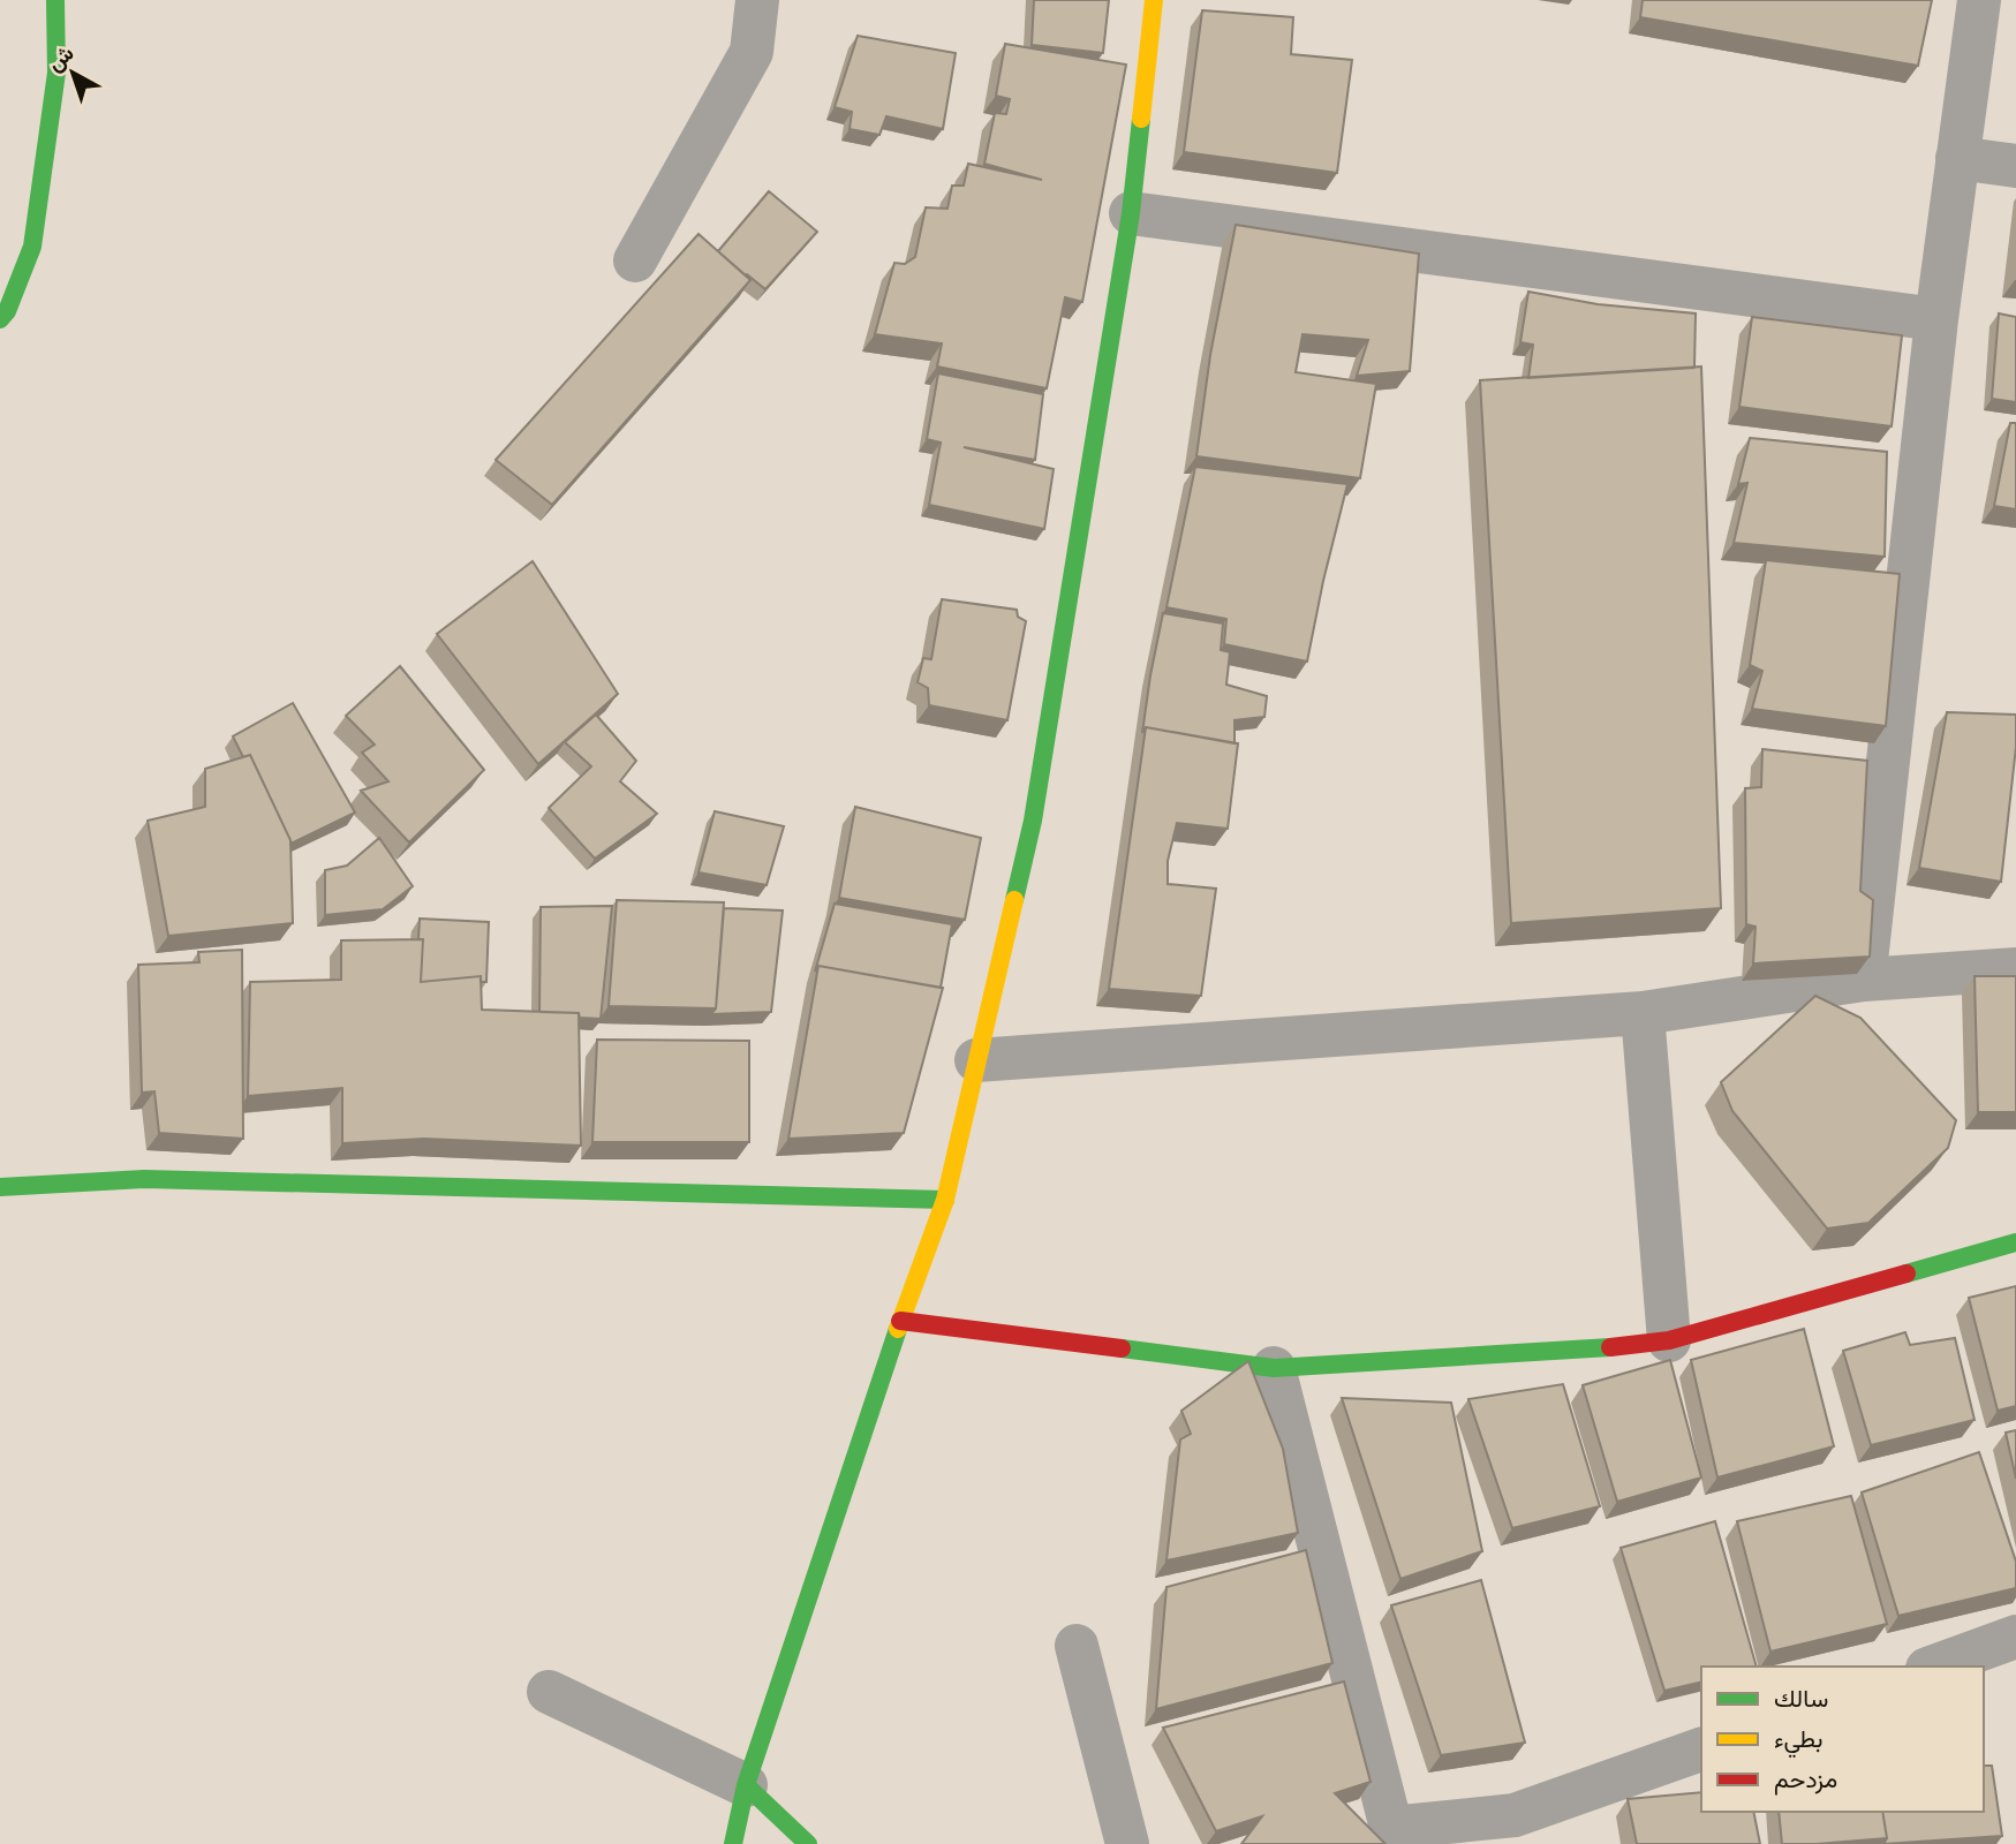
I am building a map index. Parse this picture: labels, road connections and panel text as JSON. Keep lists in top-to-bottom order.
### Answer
{
  "legend": ["سالك", "بطيء", "مزدحم"],
  "north": "top left"
}
